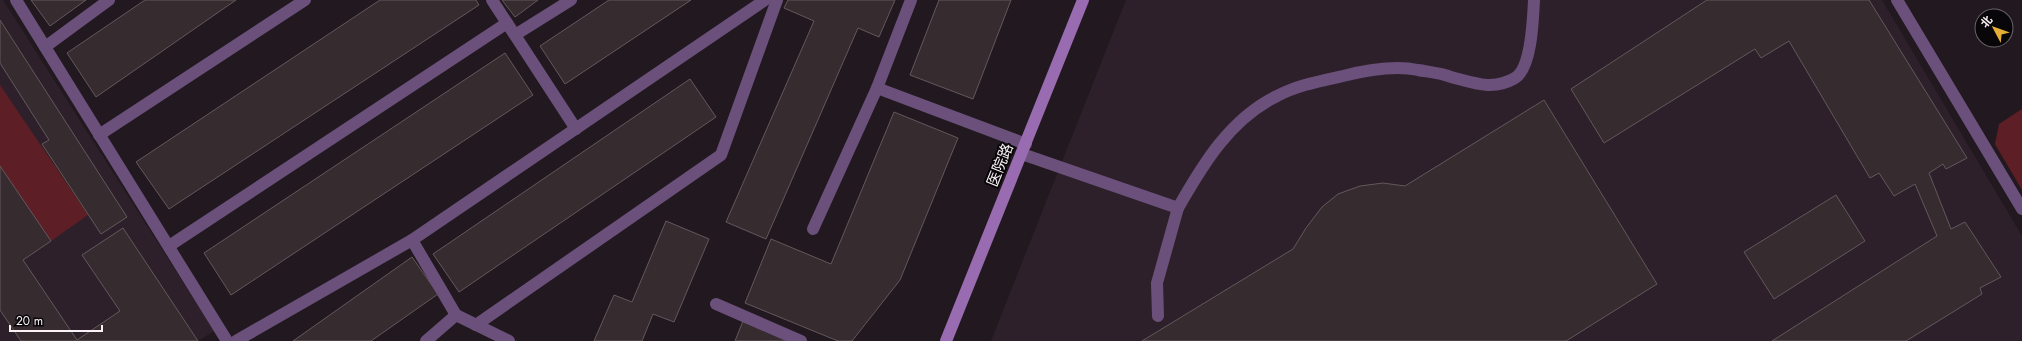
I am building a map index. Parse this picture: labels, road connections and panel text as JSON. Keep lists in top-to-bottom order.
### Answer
{
  "streets": {
    "street": ["医院路"]
  },
  "scale_bar": "20 m",
  "north": "top left"
}
